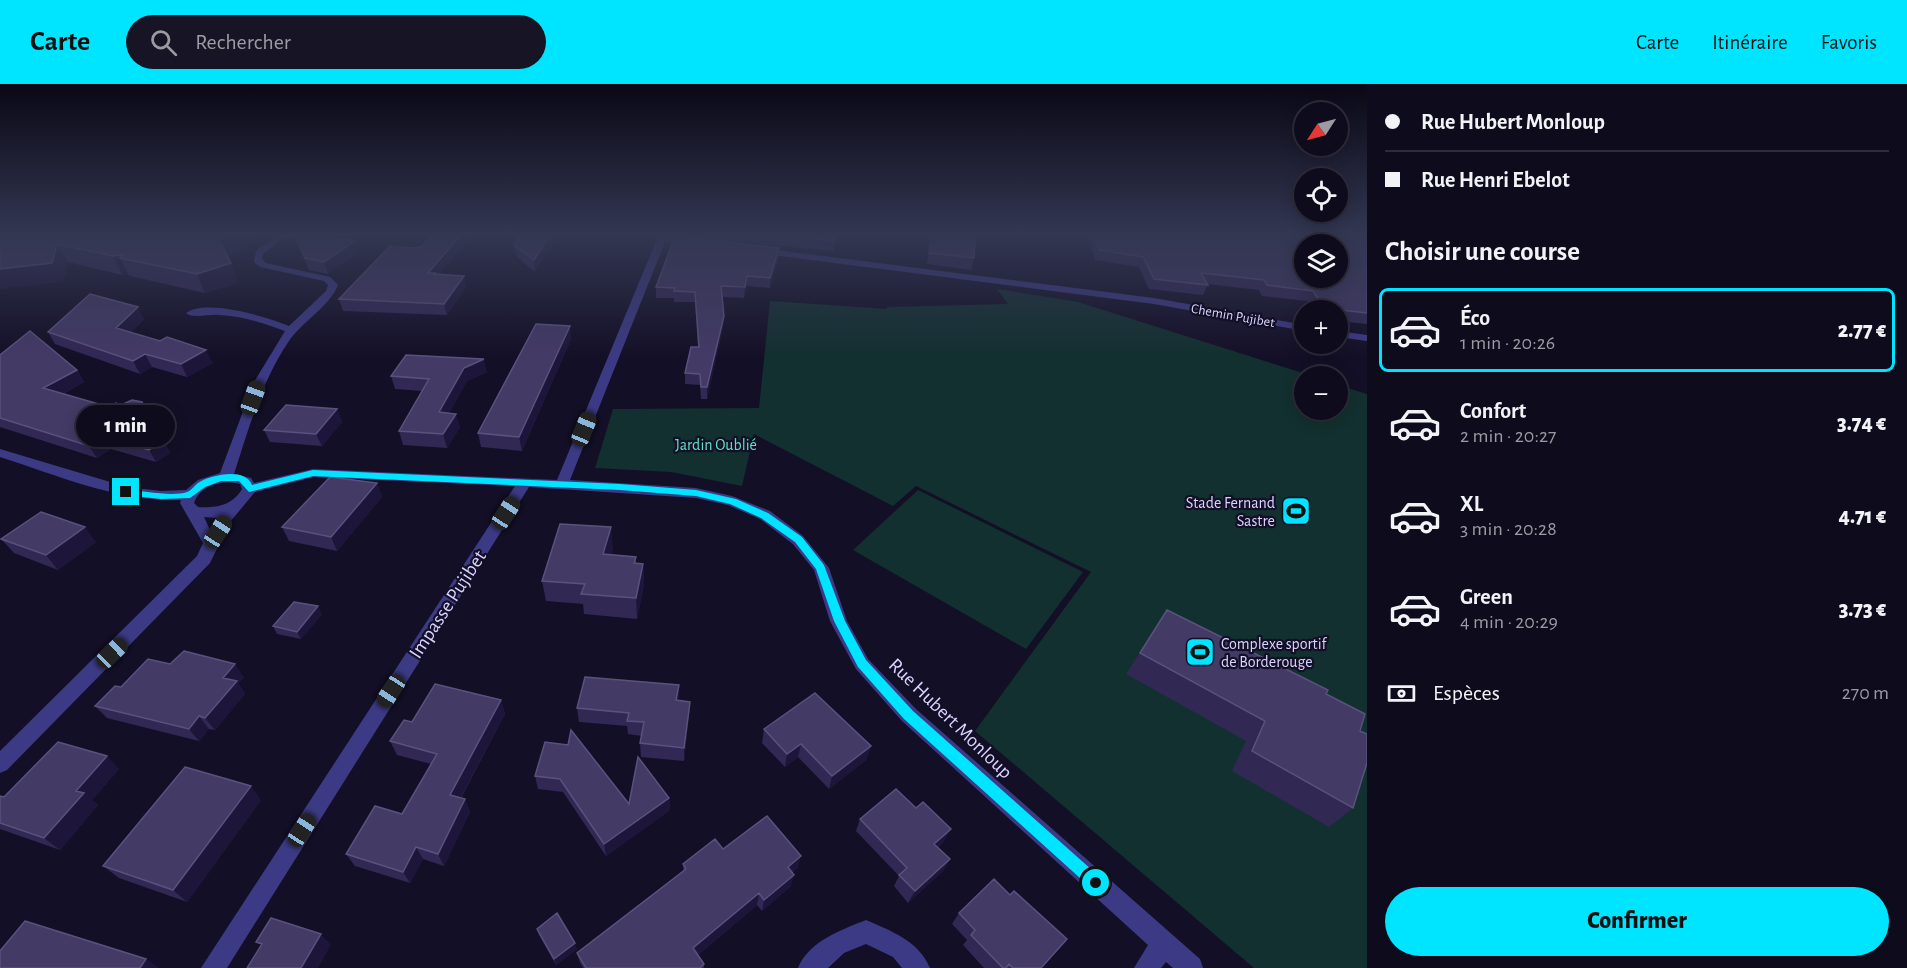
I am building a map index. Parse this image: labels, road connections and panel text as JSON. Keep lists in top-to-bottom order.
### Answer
{
  "streets": {
    "street": ["Chemin Pujibet", "Impasse Pujibet", "Rue Hubert Monloup"]
  },
  "parks": ["Jardin Oublié"],
  "places": {
    "sports": ["Stade Fernand Sastre", "Complexe sportif de Borderouge"]
  },
  "north": "bottom left",
  "page": {
    "header": "Carte",
    "search": "Rechercher",
    "nav": ["Carte", "Itinéraire", "Favoris"],
    "banner": ["Rue Hubert Monloup", "Rue Henri Ebelot"],
    "map_buttons": ["+", "−"],
    "heading": "Choisir une course",
    "list": [
      {
        "name": "Éco",
        "note": "1 min · 20:26",
        "value": "2.77 €"
      },
      {
        "name": "Confort",
        "note": "2 min · 20:27",
        "value": "3.74 €"
      },
      {
        "name": "XL",
        "note": "3 min · 20:28",
        "value": "4.71 €"
      },
      {
        "name": "Green",
        "note": "4 min · 20:29",
        "value": "3.73 €"
      }
    ],
    "bubble": "1 min",
    "pay": ["Espèces", "270 m"],
    "buttons": "Confirmer"
  }
}
